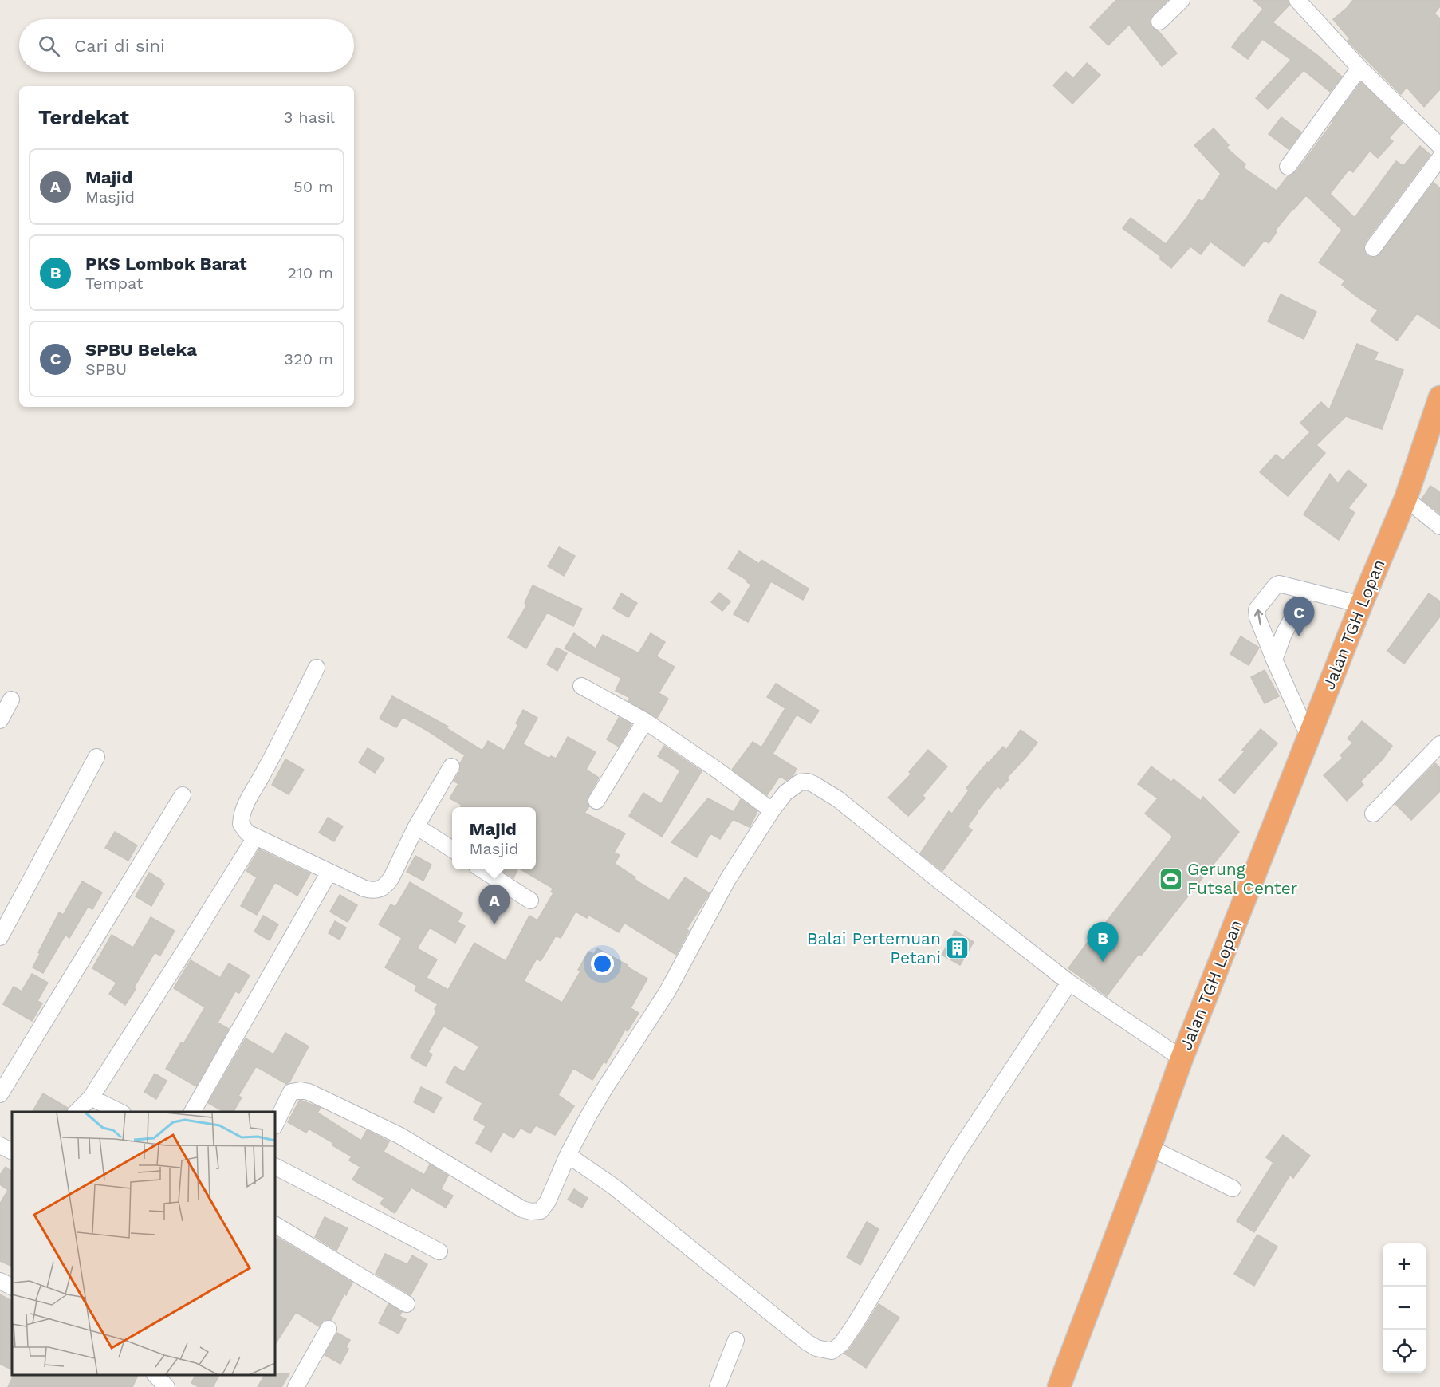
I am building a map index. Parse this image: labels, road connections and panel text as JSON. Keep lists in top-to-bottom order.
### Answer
{
  "streets": {
    "highway": ["Jalan TGH Lopan"]
  },
  "places": {
    "sports": ["Gerung Futsal Center"],
    "building": ["Balai Pertemuan Petani"]
  },
  "page": {
    "search": "Cari di sini",
    "heading": ["Terdekat", "3 hasil"],
    "list": [
      {
        "mark": "A",
        "name": "Majid",
        "note": "Masjid",
        "value": "50 m"
      },
      {
        "mark": "B",
        "name": "PKS Lombok Barat",
        "note": "Tempat",
        "value": "210 m"
      },
      {
        "mark": "C",
        "name": "SPBU Beleka",
        "note": "SPBU",
        "value": "320 m"
      }
    ],
    "pins": ["C", "A", "B"],
    "popup": ["Majid", "Masjid"],
    "map_buttons": ["+", "−"]
  }
}
